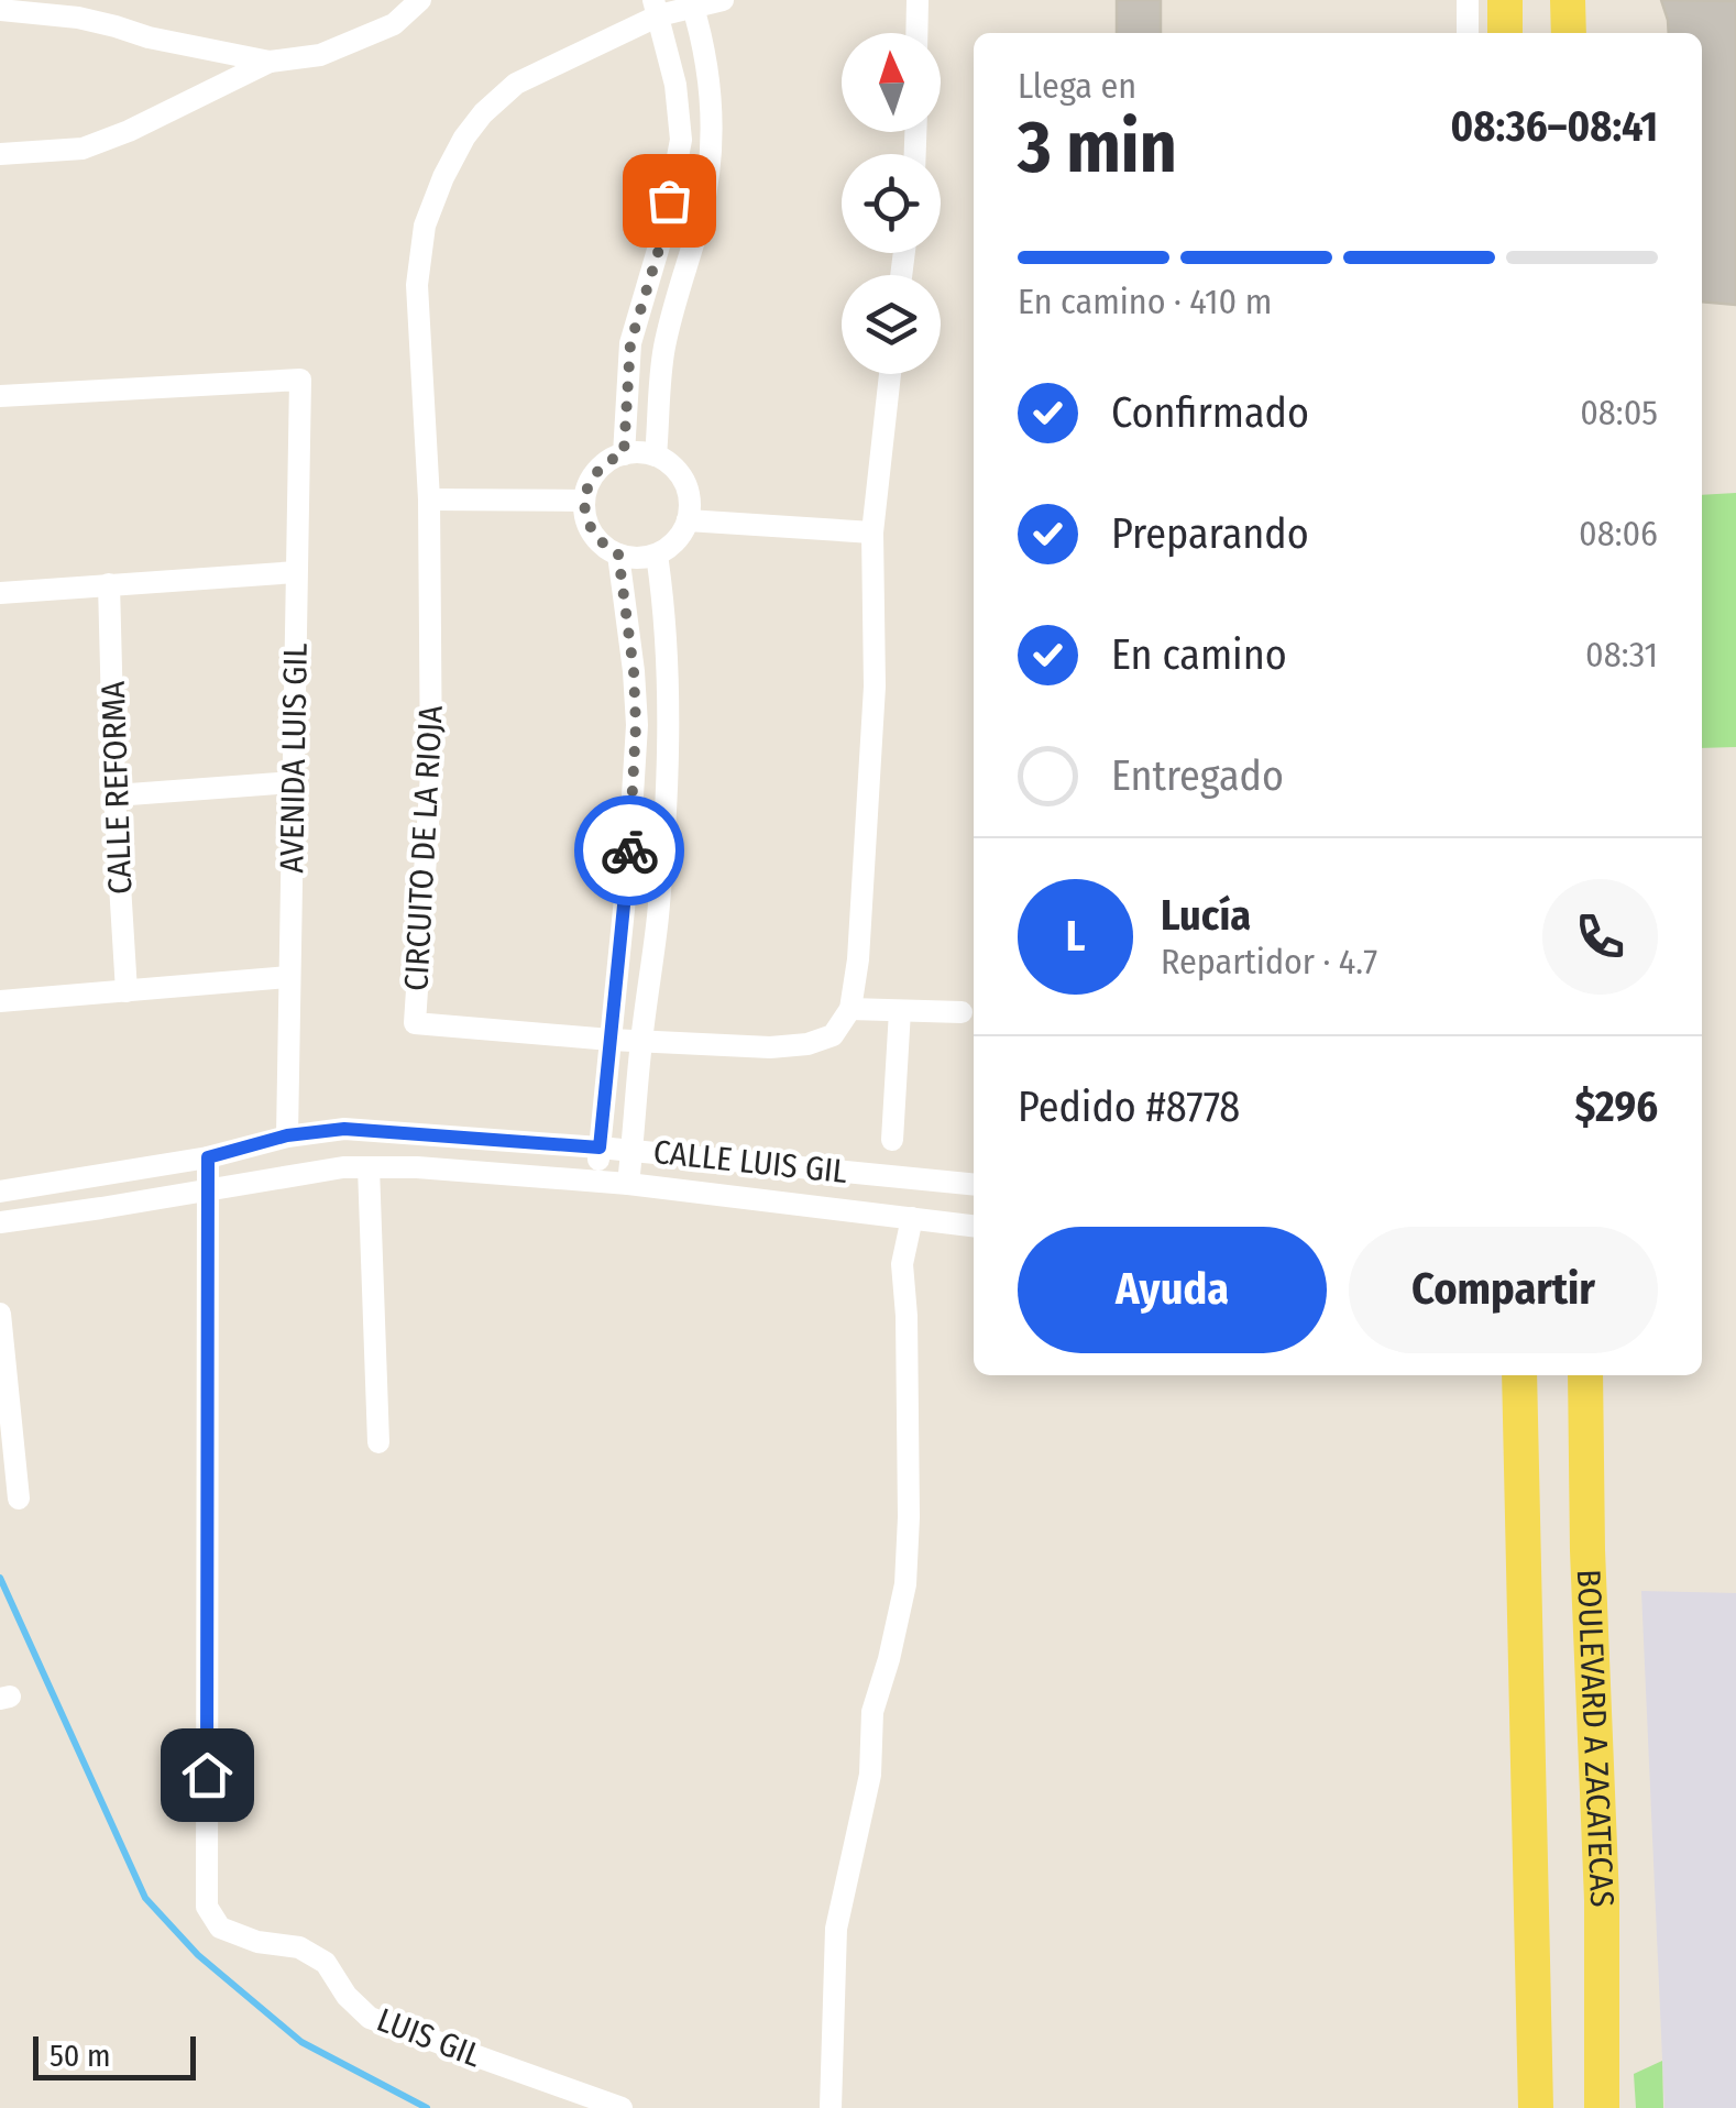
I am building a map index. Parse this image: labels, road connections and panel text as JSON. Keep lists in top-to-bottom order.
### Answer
{
  "streets": {
    "main road": ["BOULEVARD A ZACATECAS"],
    "street": [
      "AVENIDA LUIS GIL",
      "CALLE REFORMA",
      "CIRCUITO DE LA RIOJA",
      "CALLE LUIS GIL",
      "LUIS GIL"
    ]
  },
  "crossings": [
    ["AVENIDA LUIS GIL", "CALLE LUIS GIL"],
    ["CALLE LUIS GIL", "LUIS GIL"]
  ],
  "scale_bar": "50 m",
  "north": "top",
  "page": {
    "heading": ["3 min", "Llega en", "08:36–08:41"],
    "panel": [
      "Lucía",
      "Repartidor · 4.7",
      "Pedido #8778",
      "$296"
    ],
    "bar": "En camino · 410 m",
    "list": [
      ["Confirmado", "08:05"],
      ["Preparando", "08:06"],
      ["En camino", "08:31"],
      "Entregado"
    ],
    "round": "L",
    "buttons": ["Ayuda", "Compartir"],
    "scale": "50 m"
  }
}
